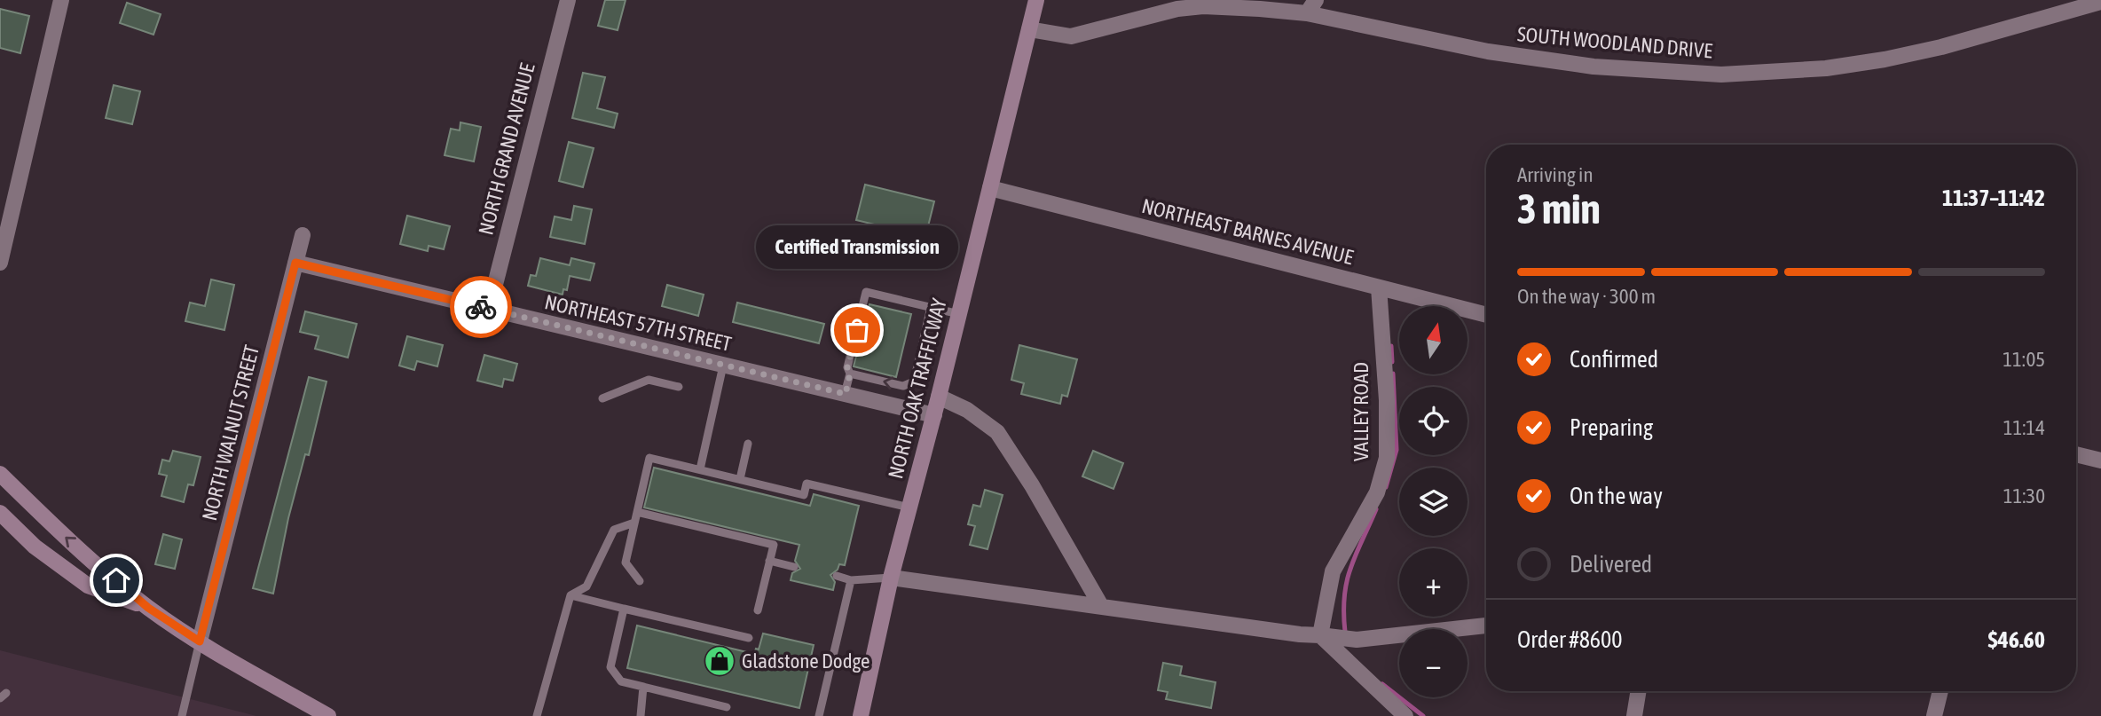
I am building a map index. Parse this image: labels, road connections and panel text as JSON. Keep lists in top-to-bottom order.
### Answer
{
  "streets": {
    "main road": ["NORTH OAK TRAFFICWAY"],
    "street": [
      "SOUTH WOODLAND DRIVE",
      "NORTH GRAND AVENUE",
      "NORTHEAST BARNES AVENUE",
      "NORTHEAST 57TH STREET",
      "VALLEY ROAD",
      "NORTH WALNUT STREET"
    ]
  },
  "crossings": [
    ["SOUTH WOODLAND DRIVE", "NORTH OAK TRAFFICWAY"],
    ["NORTH GRAND AVENUE", "NORTHEAST 57TH STREET"],
    ["NORTHEAST BARNES AVENUE", "NORTH OAK TRAFFICWAY"],
    ["NORTHEAST BARNES AVENUE", "VALLEY ROAD"],
    ["NORTHEAST 57TH STREET", "NORTH OAK TRAFFICWAY"],
    ["NORTHEAST 57TH STREET", "NORTH WALNUT STREET"]
  ],
  "places": {
    "other": ["Certified Transmission"],
    "shop": ["Gladstone Dodge"]
  },
  "north": "top",
  "page": {
    "heading": ["3 min", "Arriving in", "11:37–11:42"],
    "panel": ["Order #8600", "$46.60"],
    "bubble": "Certified Transmission",
    "bar": "On the way · 300 m",
    "map_buttons": ["+", "−"],
    "list": [
      ["Confirmed", "11:05"],
      ["Preparing", "11:14"],
      ["On the way", "11:30"],
      "Delivered"
    ]
  }
}
